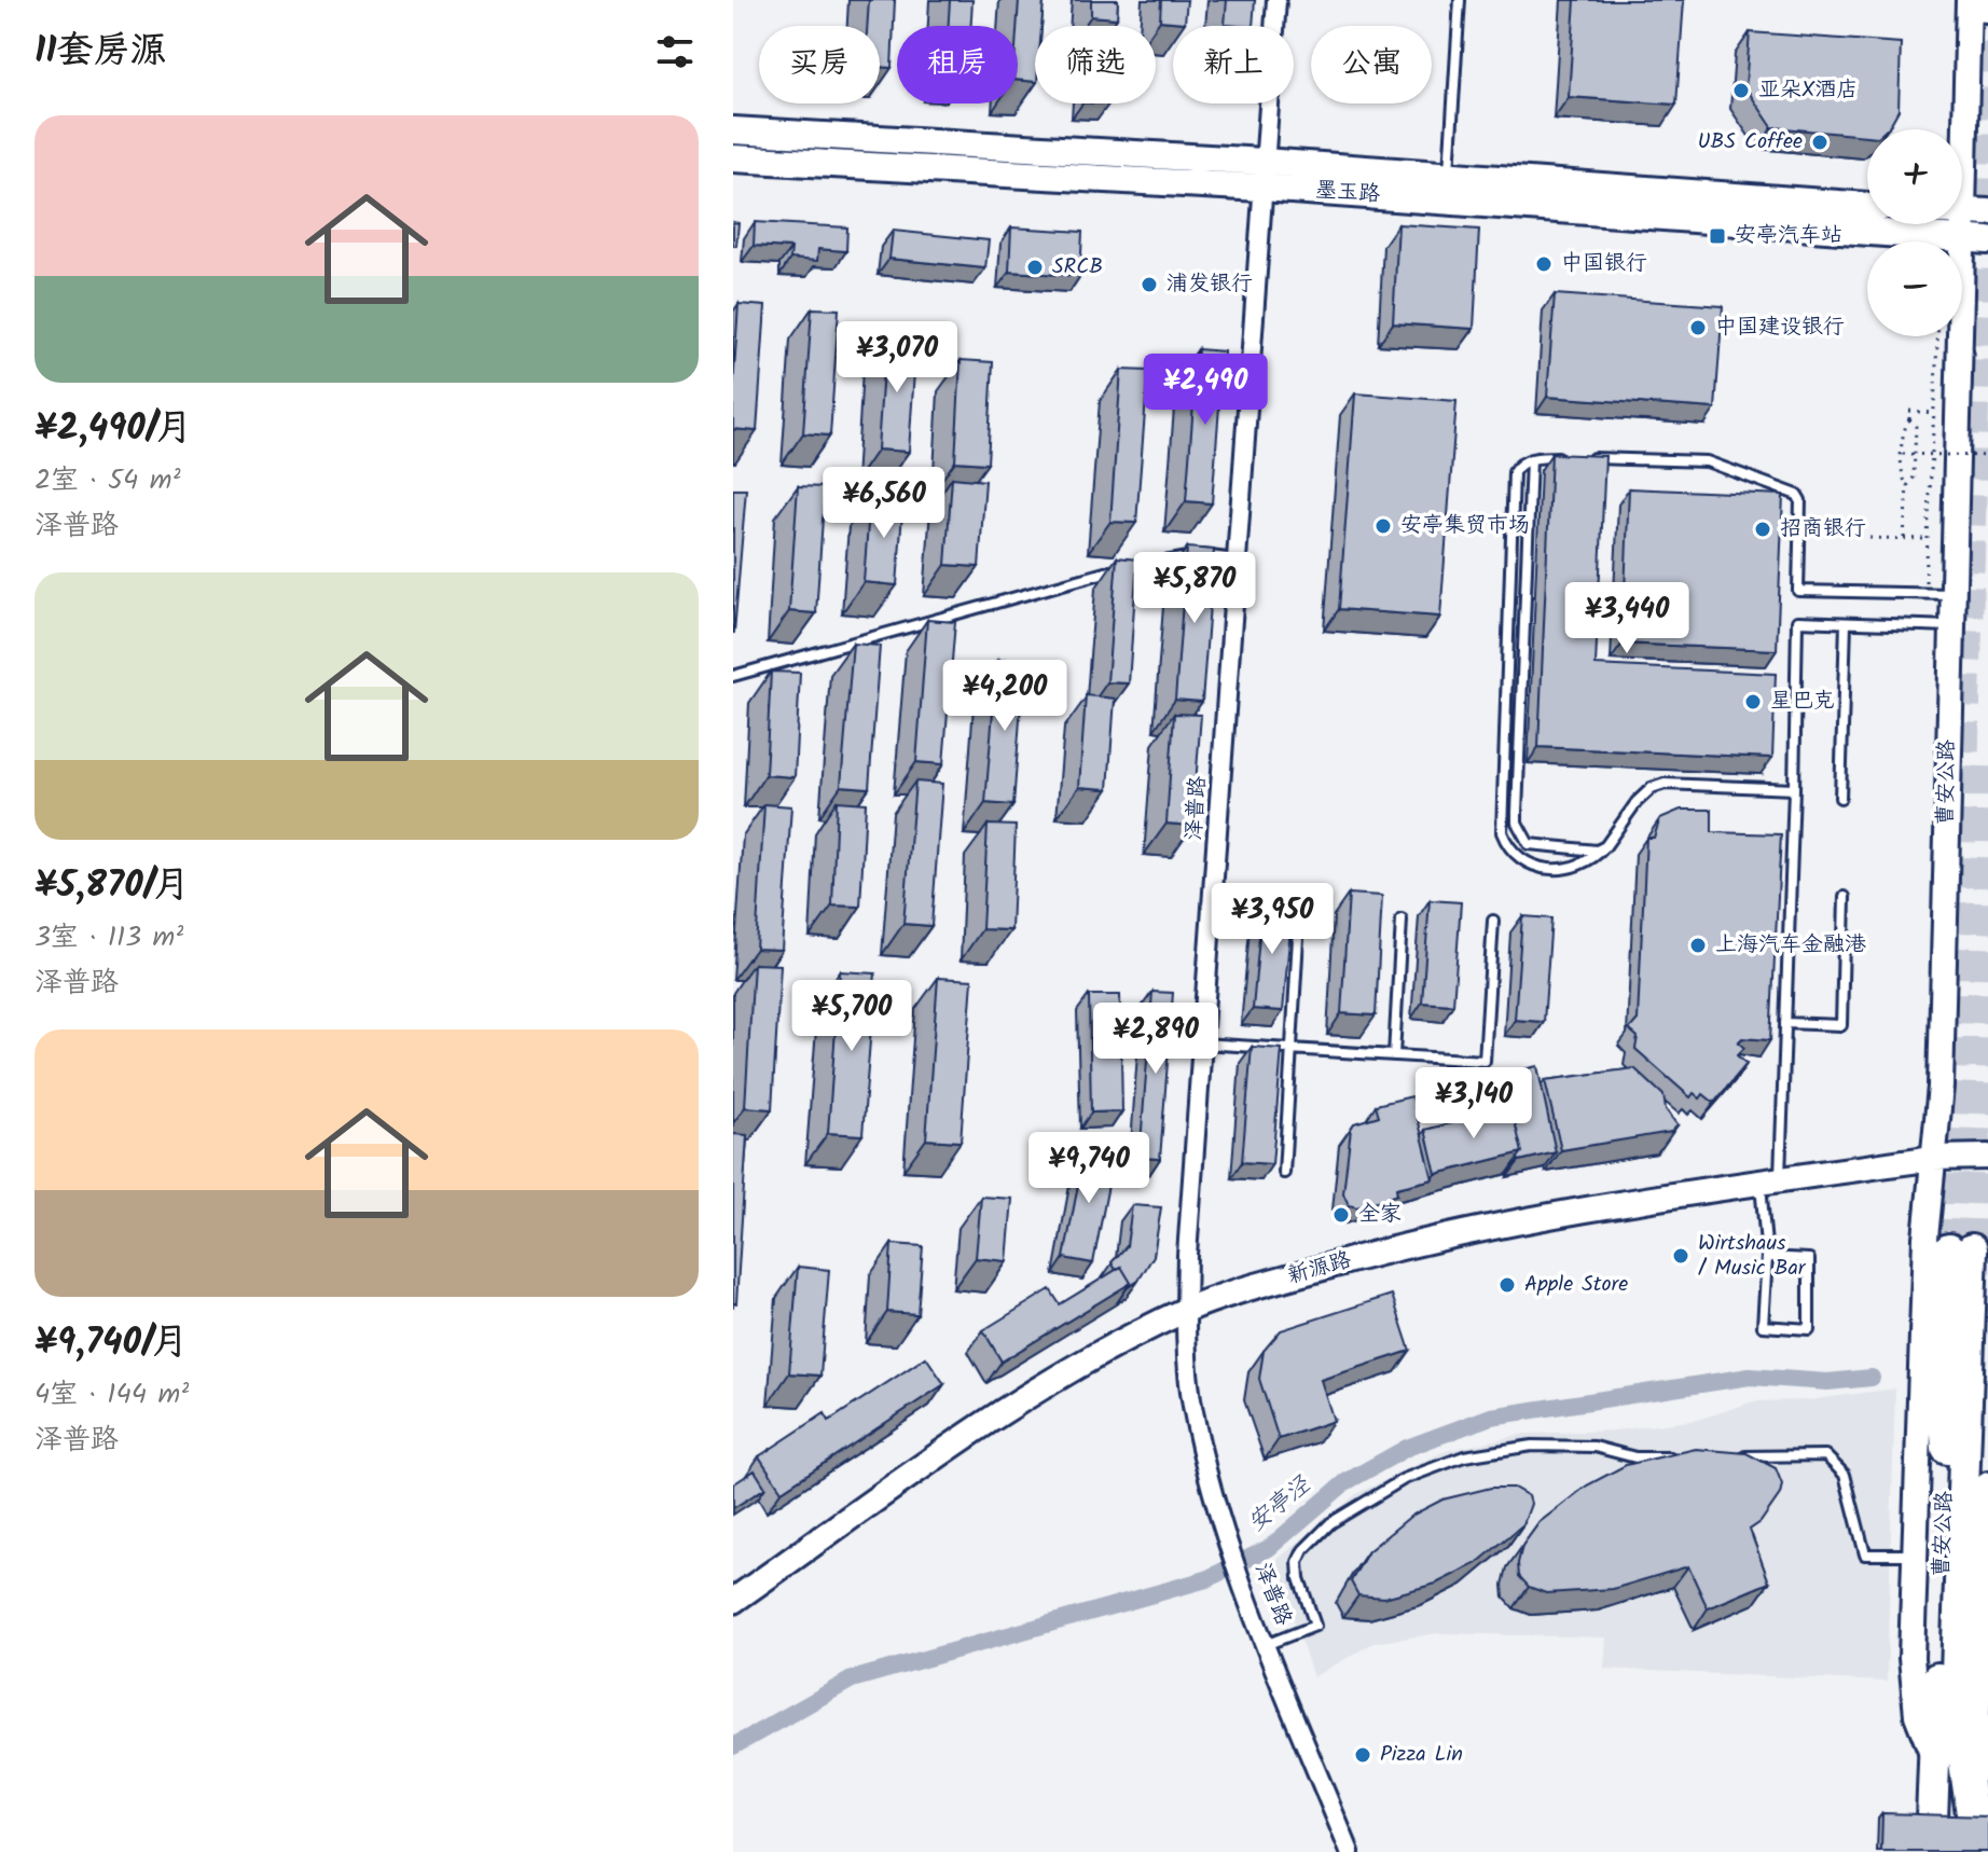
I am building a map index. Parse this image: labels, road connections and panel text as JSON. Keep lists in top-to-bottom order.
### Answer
{
  "streets": {
    "highway": ["曹安公路"],
    "main road": ["墨玉路", "新源路"],
    "street": ["泽普路"]
  },
  "crossings": [
    ["墨玉路", "曹安公路"],
    ["墨玉路", "泽普路"],
    ["曹安公路", "新源路"],
    ["泽普路", "新源路"]
  ],
  "water": ["安亭泾"],
  "places": {
    "other": [
      "亚朵X酒店",
      "UBS Coffee",
      "中国银行",
      "SRCB",
      "浦发银行",
      "中国建设银行",
      "安亭集贸市场",
      "招商银行",
      "星巴克",
      "上海汽车金融港",
      "全家",
      "Wirtshaus / Music Bar",
      "Apple Store",
      "Pizza Lin"
    ],
    "transit": ["安亭汽车站"]
  },
  "page": {
    "heading": "11套房源",
    "chip": [
      "买房",
      "租房",
      "筛选",
      "新上",
      "公寓"
    ],
    "list": [
      {
        "name": "¥2,490/月",
        "note": "2室 · 54 m² · 泽普路"
      },
      {
        "name": "¥5,870/月",
        "note": "3室 · 113 m² · 泽普路"
      },
      {
        "name": "¥9,740/月",
        "note": "4室 · 144 m² · 泽普路"
      }
    ],
    "map_buttons": ["+", "−"],
    "price": [
      "¥3,070",
      "¥2,490",
      "¥6,560",
      "¥5,870",
      "¥3,440",
      "¥4,200",
      "¥3,950",
      "¥5,700",
      "¥2,890",
      "¥3,140",
      "¥9,740"
    ]
  }
}
